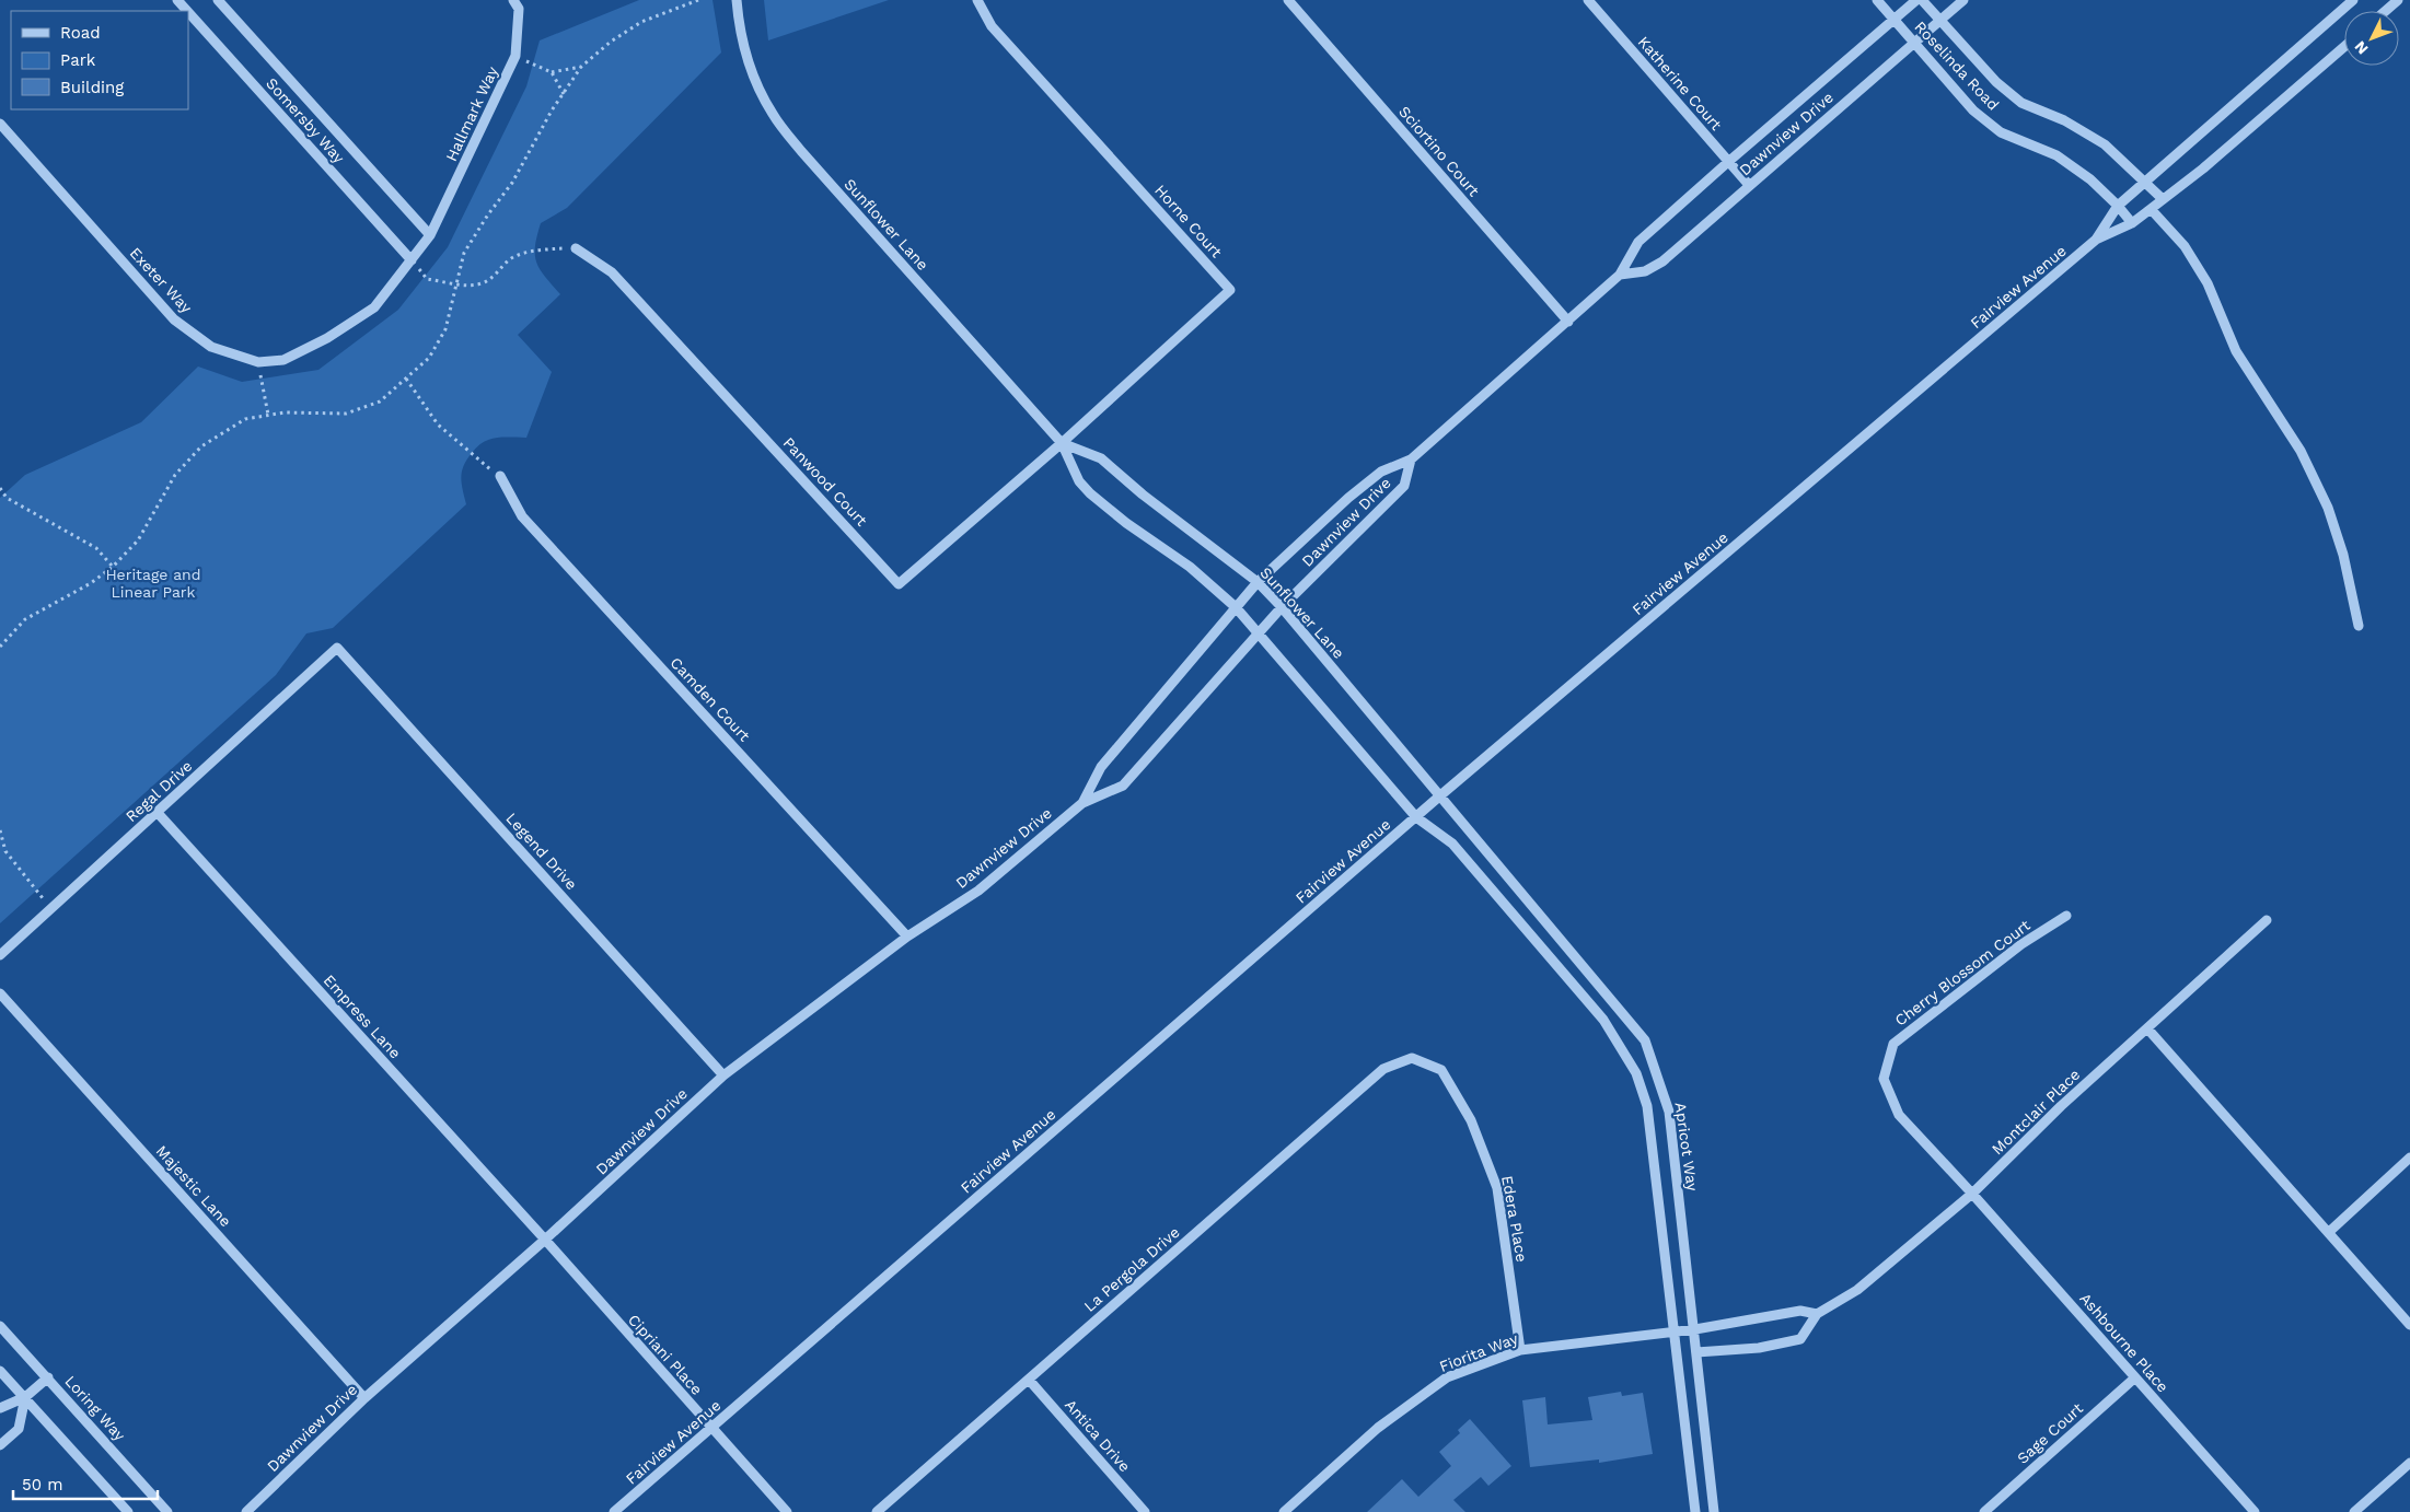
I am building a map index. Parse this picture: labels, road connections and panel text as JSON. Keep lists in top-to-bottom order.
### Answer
{
  "streets": {
    "street": [
      "Roselinda Road",
      "Katherine Court",
      "Hallmark Way",
      "Somersby Way",
      "Dawnview Drive",
      "Sciortino Court",
      "Horne Court",
      "Sunflower Lane",
      "Exeter Way",
      "Fairview Avenue",
      "Panwood Court",
      "Camden Court",
      "Regal Drive",
      "Legend Drive",
      "Cherry Blossom Court",
      "Empress Lane",
      "Montclair Place",
      "Apricot Way",
      "Majestic Lane",
      "Edera Place",
      "La Pergola Drive",
      "Ashbourne Place",
      "Fiorita Way",
      "Cipriani Place",
      "Loring Way",
      "Sage Court",
      "Antica Drive"
    ]
  },
  "crossings": [
    ["Roselinda Road", "Dawnview Drive"],
    ["Roselinda Road", "Fairview Avenue"],
    ["Katherine Court", "Dawnview Drive"],
    ["Hallmark Way", "Somersby Way"],
    ["Hallmark Way", "Exeter Way"],
    ["Somersby Way", "Exeter Way"],
    ["Dawnview Drive", "Sciortino Court"],
    ["Dawnview Drive", "Sunflower Lane"],
    ["Dawnview Drive", "Camden Court"],
    ["Dawnview Drive", "Legend Drive"],
    ["Dawnview Drive", "Empress Lane"],
    ["Dawnview Drive", "Majestic Lane"],
    ["Dawnview Drive", "Cipriani Place"],
    ["Horne Court", "Sunflower Lane"],
    ["Horne Court", "Panwood Court"],
    ["Sunflower Lane", "Fairview Avenue"],
    ["Sunflower Lane", "Panwood Court"],
    ["Sunflower Lane", "Apricot Way"],
    ["Fairview Avenue", "Apricot Way"],
    ["Fairview Avenue", "Cipriani Place"],
    ["Regal Drive", "Legend Drive"],
    ["Regal Drive", "Empress Lane"],
    ["Cherry Blossom Court", "Montclair Place"],
    ["Cherry Blossom Court", "Ashbourne Place"],
    ["Empress Lane", "Cipriani Place"],
    ["Montclair Place", "Apricot Way"],
    ["Montclair Place", "Ashbourne Place"],
    ["Apricot Way", "Fiorita Way"],
    ["Edera Place", "La Pergola Drive"],
    ["Edera Place", "Fiorita Way"],
    ["La Pergola Drive", "Antica Drive"],
    ["Ashbourne Place", "Sage Court"]
  ],
  "parks": ["Heritage and Linear Park"],
  "legend": ["Road", "Park", "Building"],
  "scale_bar": "50 m",
  "north": "bottom left"
}
